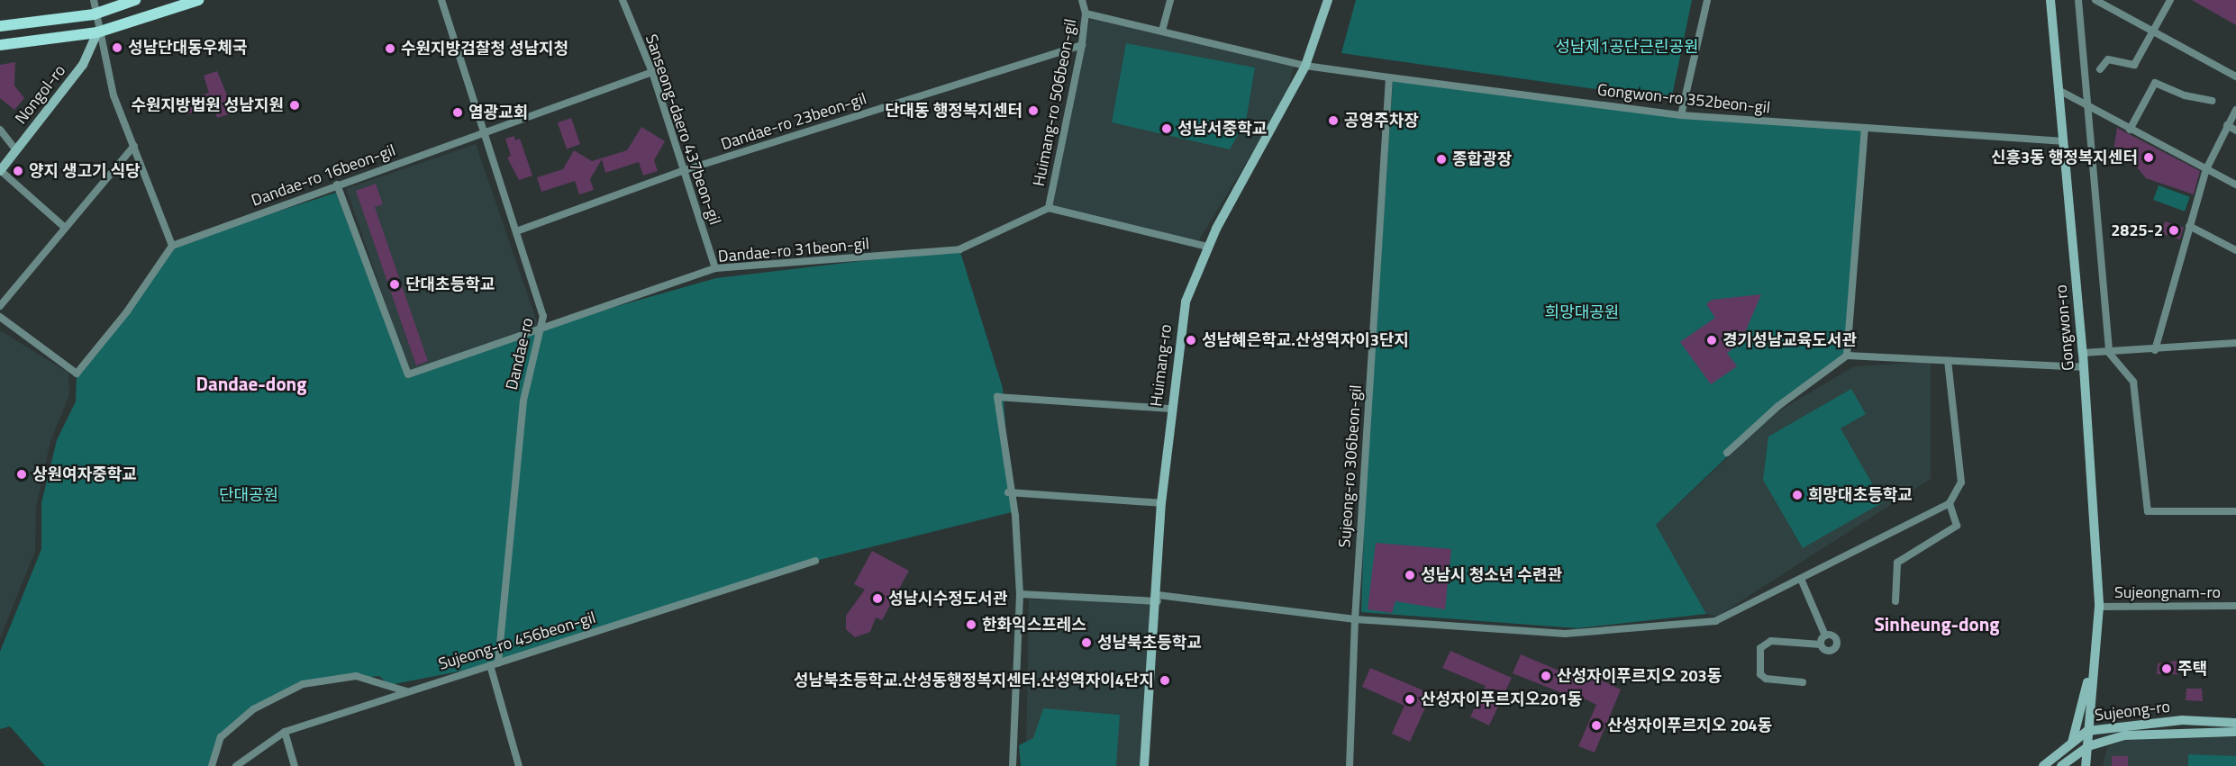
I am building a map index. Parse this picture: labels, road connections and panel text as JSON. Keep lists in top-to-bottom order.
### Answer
{
  "streets": {
    "main road": [
      "Nongol-ro",
      "Gongwon-ro",
      "Huimang-ro",
      "Sujeong-ro"
    ],
    "street": [
      "Gongwon-ro 352beon-gil",
      "Huimang-ro 506beon-gil",
      "Dandae-ro 23beon-gil",
      "Sanseong-daero 437beon-gil",
      "Dandae-ro 16beon-gil",
      "Dandae-ro 31beon-gil",
      "Dandae-ro",
      "Sujeong-ro 306beon-gil",
      "Sujeongnam-ro",
      "Sujeong-ro 456beon-gil"
    ]
  },
  "crossings": [
    ["Gongwon-ro 352beon-gil", "Huimang-ro 506beon-gil"],
    ["Gongwon-ro 352beon-gil", "Gongwon-ro"],
    ["Gongwon-ro 352beon-gil", "Huimang-ro"],
    ["Gongwon-ro 352beon-gil", "Sujeong-ro 306beon-gil"],
    ["Huimang-ro 506beon-gil", "Dandae-ro 23beon-gil"],
    ["Huimang-ro 506beon-gil", "Dandae-ro 31beon-gil"],
    ["Huimang-ro 506beon-gil", "Huimang-ro"],
    ["Dandae-ro 23beon-gil", "Sanseong-daero 437beon-gil"],
    ["Dandae-ro 23beon-gil", "Dandae-ro"],
    ["Sanseong-daero 437beon-gil", "Dandae-ro 16beon-gil"],
    ["Sanseong-daero 437beon-gil", "Dandae-ro 31beon-gil"],
    ["Dandae-ro 16beon-gil", "Dandae-ro 31beon-gil"],
    ["Dandae-ro 16beon-gil", "Dandae-ro"],
    ["Dandae-ro 31beon-gil", "Dandae-ro"],
    ["Gongwon-ro", "Sujeongnam-ro"],
    ["Gongwon-ro", "Sujeong-ro"],
    ["Dandae-ro", "Sujeong-ro 456beon-gil"]
  ],
  "districts": ["Dandae-dong", "Sinheung-dong"],
  "parks": ["성남제1공단근린공원", "희망대공원", "단대공원"],
  "places": [
    "성남단대동우체국",
    "수원지방검찰청 성남지청",
    "수원지방법원 성남지원",
    "단대동 행정복지센터",
    "염광교회",
    "공영주차장",
    "성남서중학교",
    "신흥3동 행정복지센터",
    "종합광장",
    "양지 생고기 식당",
    "2825-2",
    "단대초등학교",
    "성남혜은학교.산성역자이3단지",
    "경기성남교육도서관",
    "상원여자중학교",
    "희망대초등학교",
    "성남시 청소년 수련관",
    "성남시수정도서관",
    "한화익스프레스",
    "성남북초등학교",
    "주택",
    "산성자이푸르지오 203동",
    "성남북초등학교.산성동행정복지센터.산성역자이4단지",
    "산성자이푸르지오201동",
    "산성자이푸르지오 204동"
  ]
}
